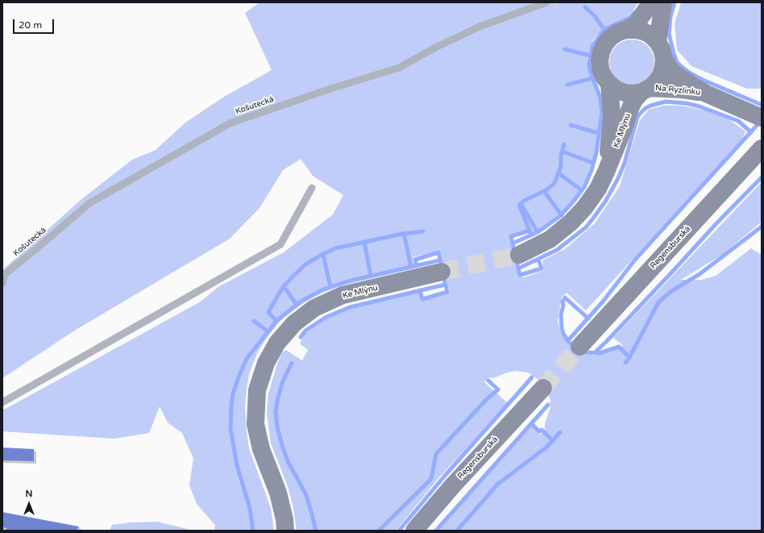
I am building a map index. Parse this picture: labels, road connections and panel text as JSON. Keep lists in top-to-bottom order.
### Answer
{
  "streets": {
    "street": ["Na Ryzlinku", "Ke Mlýnu", "Regensburská"],
    "lane": ["Košutecká"]
  },
  "crossings": [
    ["Na Ryzlinku", "Ke Mlýnu"]
  ],
  "scale_bar": "20 m",
  "north": "top"
}
